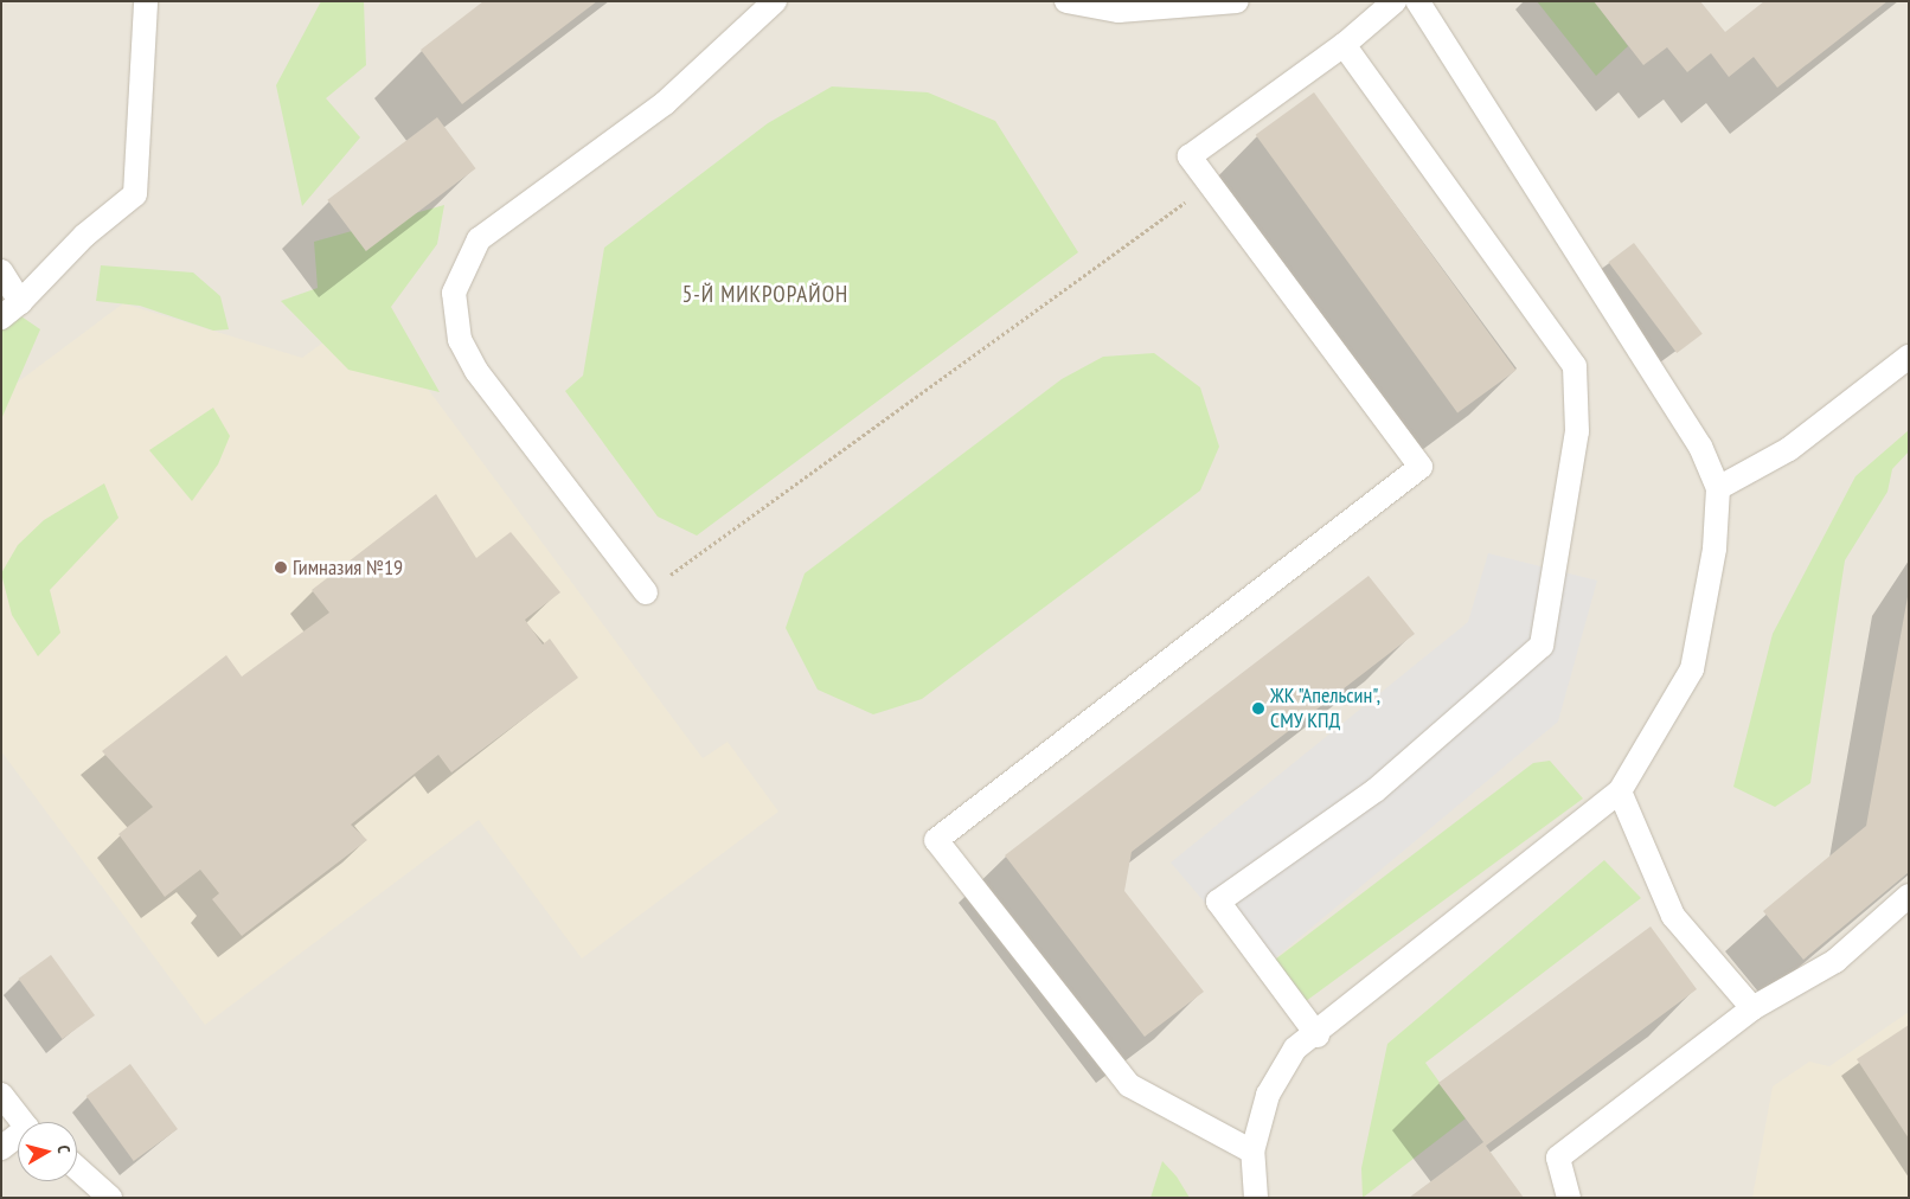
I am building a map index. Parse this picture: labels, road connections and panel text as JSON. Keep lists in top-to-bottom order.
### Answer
{
  "districts": ["5-Й МИКРОРАЙОН"],
  "places": ["Гимназия №19", "ЖК \"Апельсин\", СМУ КПД"],
  "north": "right"
}
